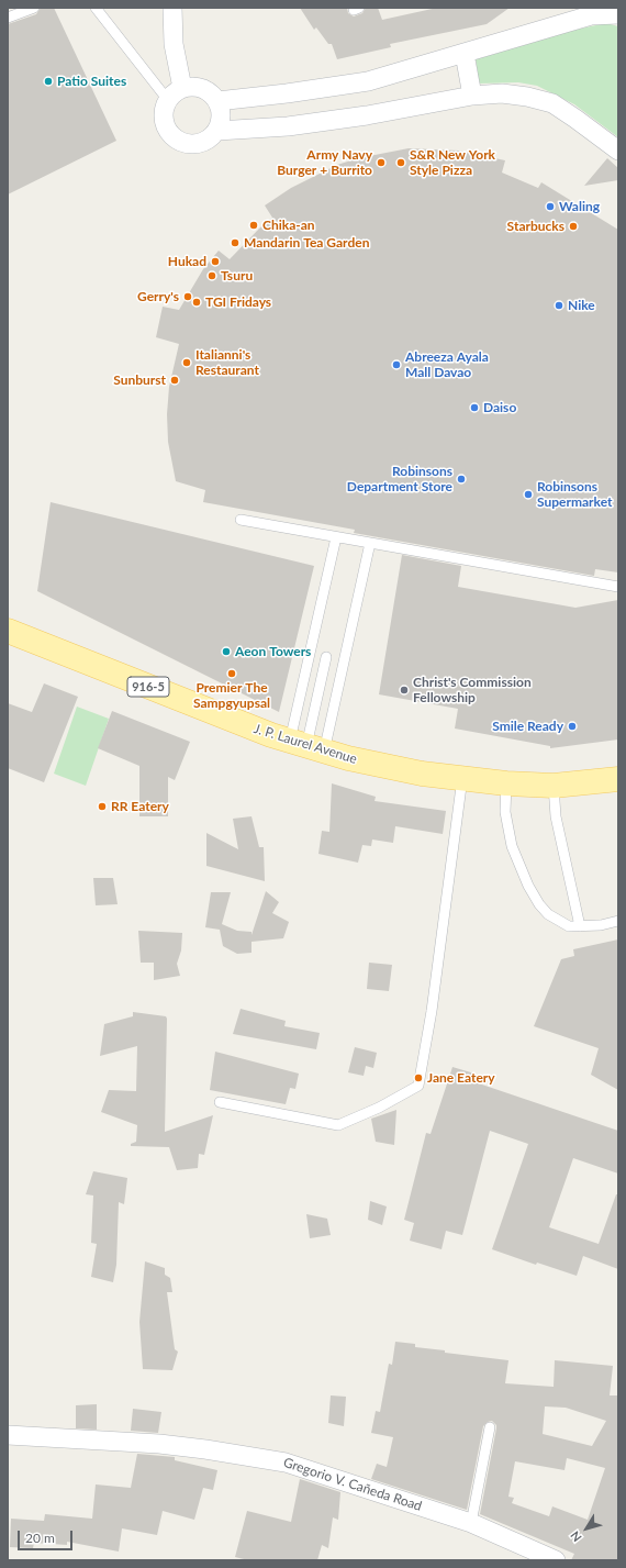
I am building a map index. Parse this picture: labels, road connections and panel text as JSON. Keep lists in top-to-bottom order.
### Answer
{
  "streets": {
    "main road": ["916-5", "J. P. Laurel Avenue"],
    "street": ["Gregorio V. Cañeda Road"]
  },
  "places": [
    "Patio Suites",
    "Army Navy Burger + Burrito",
    "S&R New York Style Pizza",
    "Waling",
    "Chika-an",
    "Starbucks",
    "Mandarin Tea Garden",
    "Hukad",
    "Tsuru",
    "Gerry's",
    "TGI Fridays",
    "Nike",
    "Italianni's Restaurant",
    "Abreeza Ayala Mall Davao",
    "Sunburst",
    "Daiso",
    "Robinsons Department Store",
    "Robinsons Supermarket",
    "Aeon Towers",
    "Premier The Sampgyupsal",
    "Christ's Commission Fellowship",
    "Smile Ready",
    "RR Eatery",
    "Jane Eatery"
  ],
  "scale_bar": "20 m",
  "north": "bottom left"
}
